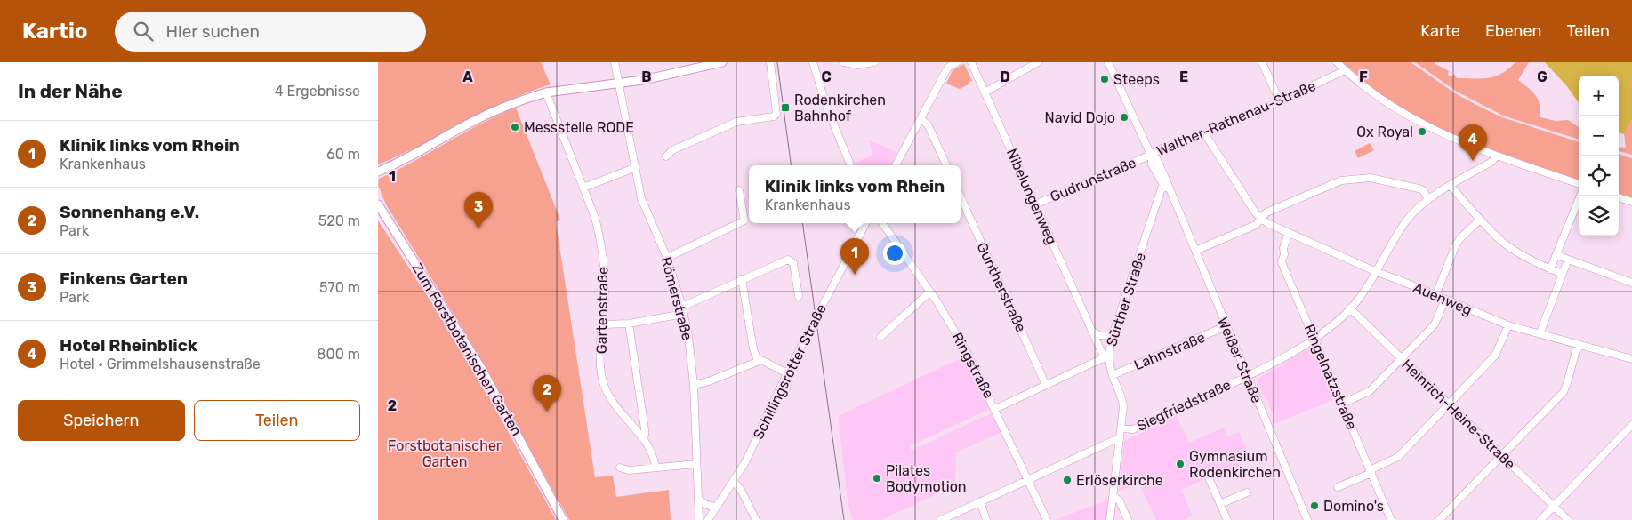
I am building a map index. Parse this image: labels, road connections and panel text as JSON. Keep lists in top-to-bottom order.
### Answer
{
  "streets": {
    "main road": ["Zum Forstbotanischen Garten"],
    "street": [
      "Walther-Rathenau-Straße",
      "Gudrunstraße",
      "Nibelungenweg",
      "Guntherstraße",
      "Römerstraße",
      "Auenweg",
      "Sürther Straße",
      "Gartenstraße",
      "Lahnstraße",
      "Weißer Straße",
      "Ringstraße",
      "Schillingsrotter Straße",
      "Ringelnatzstraße",
      "Siegfriedstraße",
      "Heinrich-Heine-Straße"
    ]
  },
  "crossings": [
    ["Walther-Rathenau-Straße", "Gudrunstraße"],
    ["Walther-Rathenau-Straße", "Weißer Straße"],
    ["Gudrunstraße", "Nibelungenweg"],
    ["Gudrunstraße", "Weißer Straße"],
    ["Nibelungenweg", "Sürther Straße"],
    ["Auenweg", "Ringelnatzstraße"],
    ["Auenweg", "Siegfriedstraße"],
    ["Sürther Straße", "Lahnstraße"],
    ["Sürther Straße", "Weißer Straße"],
    ["Sürther Straße", "Siegfriedstraße"],
    ["Lahnstraße", "Weißer Straße"],
    ["Weißer Straße", "Siegfriedstraße"],
    ["Ringelnatzstraße", "Siegfriedstraße"],
    ["Siegfriedstraße", "Heinrich-Heine-Straße"]
  ],
  "parks": ["Forstbotanischer Garten"],
  "places": {
    "other": [
      "Steeps",
      "Navid Dojo",
      "Messstelle RODE",
      "Ox Royal",
      "Gymnasium Rodenkirchen",
      "Pilates Bodymotion",
      "Erlöserkirche",
      "Domino's"
    ],
    "transit": ["Rodenkirchen Bahnhof"]
  },
  "page": {
    "header": "Kartio",
    "search": "Hier suchen",
    "nav": ["Karte", "Ebenen", "Teilen"],
    "heading": ["In der Nähe", "4 Ergebnisse"],
    "map_buttons": ["+", "−"],
    "list": [
      {
        "mark": "1",
        "name": "Klinik links vom Rhein",
        "note": "Krankenhaus",
        "value": "60 m"
      },
      {
        "mark": "2",
        "name": "Sonnenhang e.V.",
        "note": "Park",
        "value": "520 m"
      },
      {
        "mark": "3",
        "name": "Finkens Garten",
        "note": "Park",
        "value": "570 m"
      },
      {
        "mark": "4",
        "name": "Hotel Rheinblick",
        "note": "Hotel · Grimmelshausenstraße",
        "value": "800 m"
      }
    ],
    "pins": [
      "4",
      "3",
      "1",
      "2"
    ],
    "popup": ["Klinik links vom Rhein", "Krankenhaus"],
    "buttons": ["Speichern", "Teilen"]
  },
  "grid": {
    "columns": [
      "A",
      "B",
      "C",
      "D",
      "E",
      "F",
      "G"
    ],
    "rows": ["1", "2"]
  }
}
